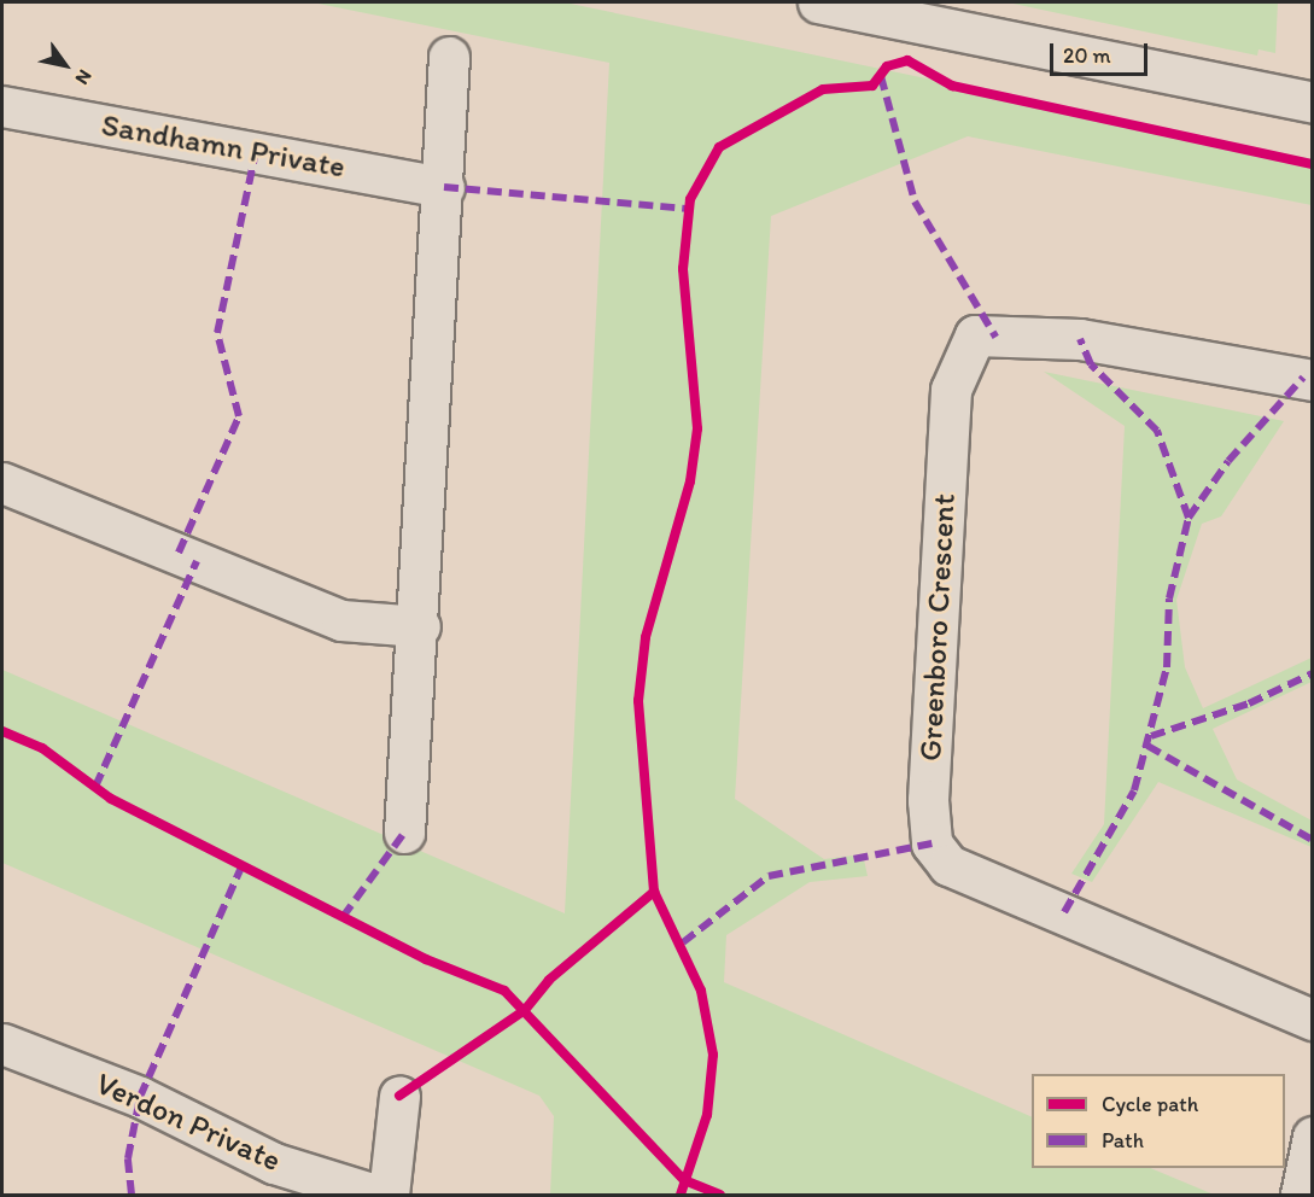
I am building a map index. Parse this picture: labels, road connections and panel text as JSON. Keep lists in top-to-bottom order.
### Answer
{
  "streets": {
    "street": ["Sandhamn Private", "Greenboro Crescent", "Verdon Private"]
  },
  "legend": ["Cycle path", "Path"],
  "scale_bar": "20 m",
  "north": "bottom right"
}
